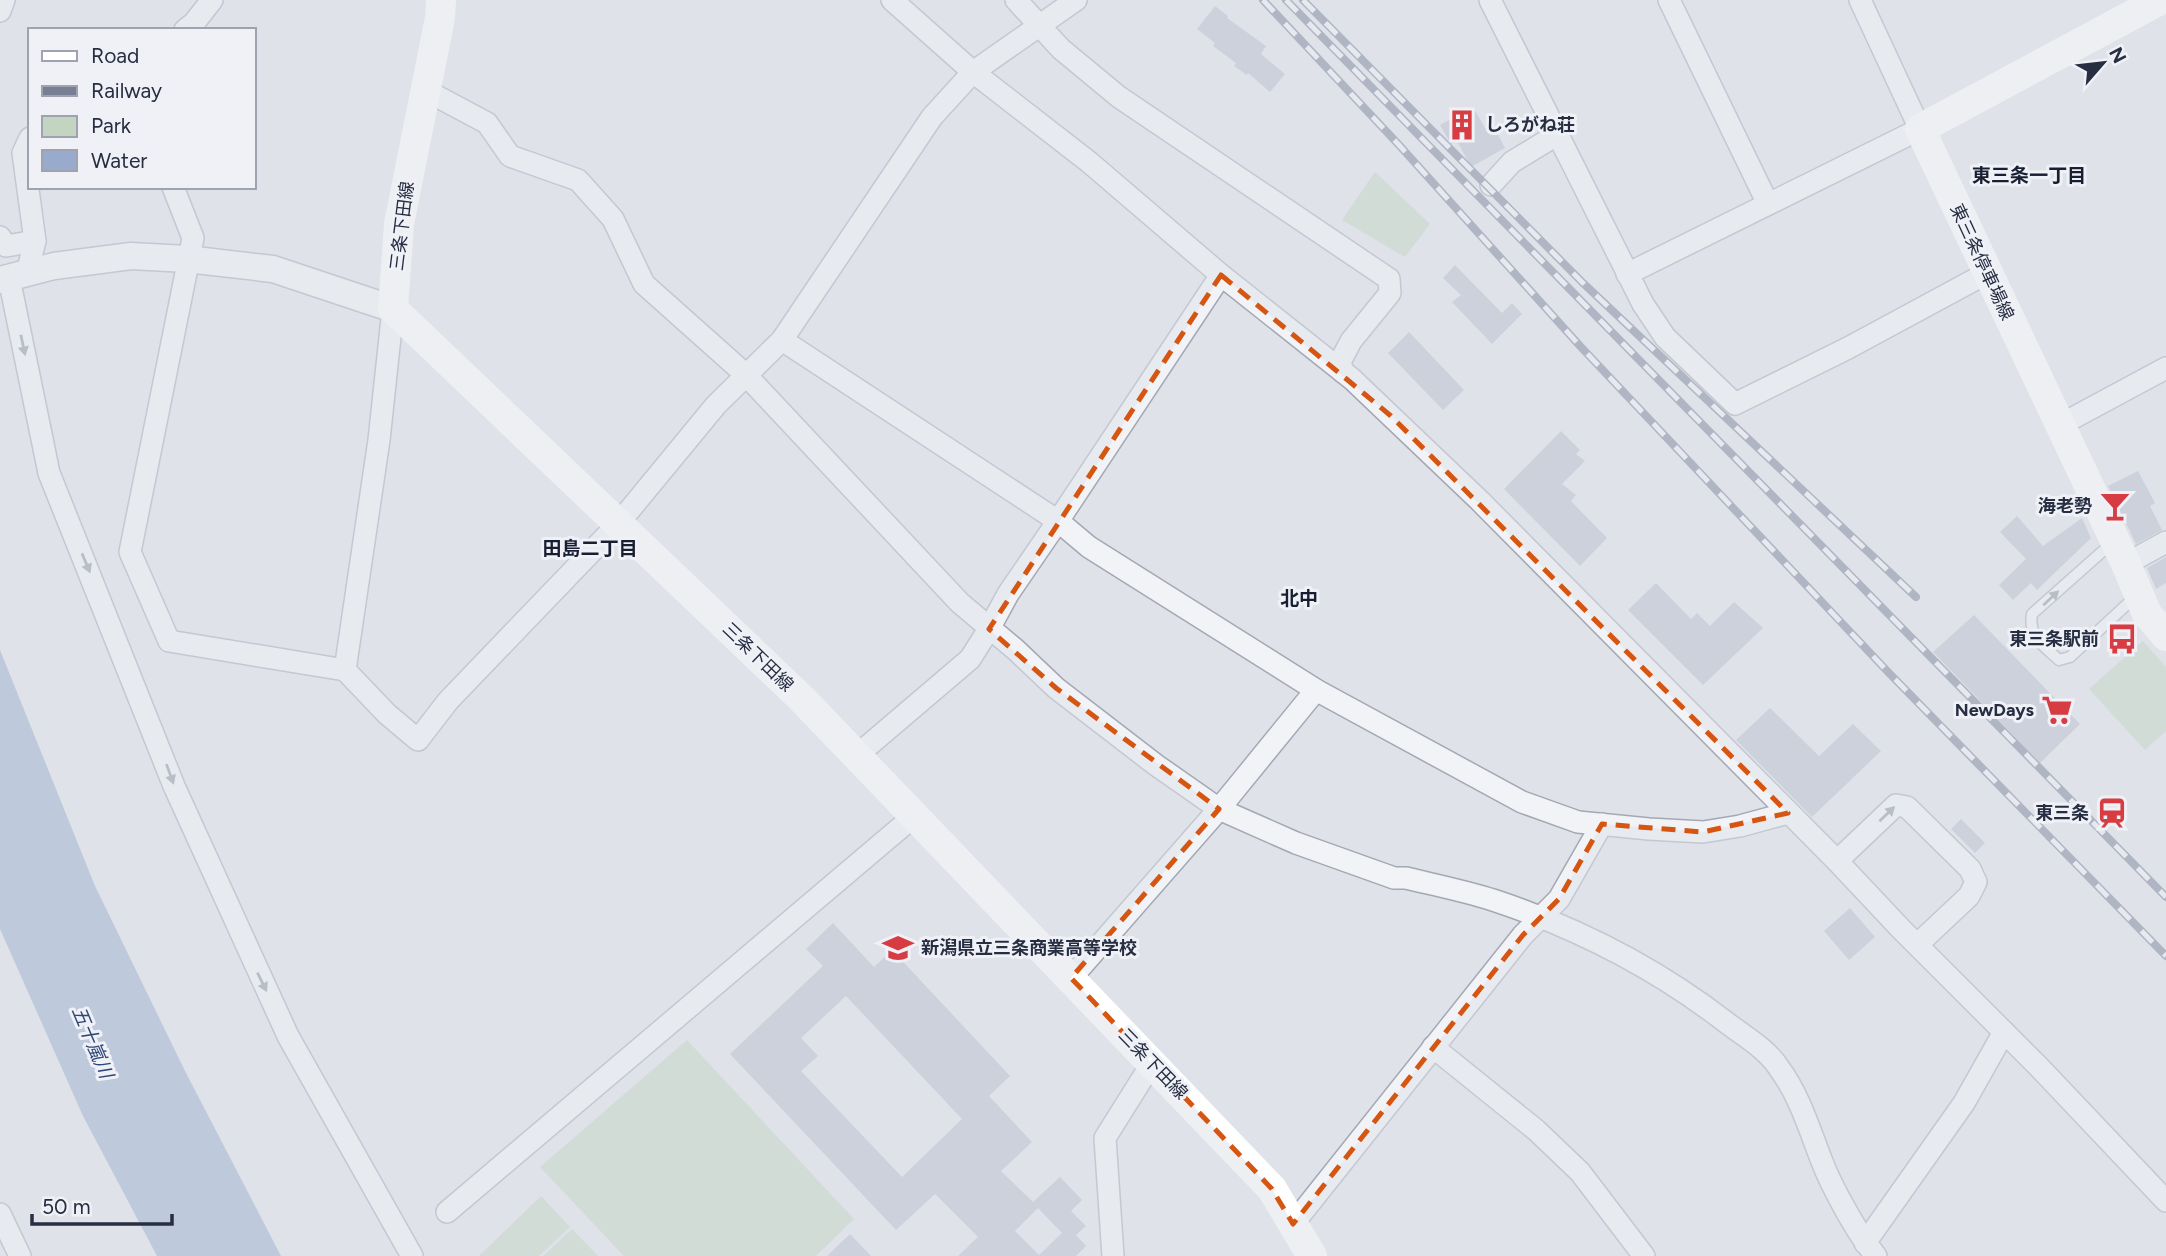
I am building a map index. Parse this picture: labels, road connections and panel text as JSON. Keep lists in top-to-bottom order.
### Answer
{
  "streets": {
    "main road": ["三条下田線", "東三条停車場線"]
  },
  "districts": ["東三条一丁目", "田島二丁目", "北中"],
  "water": ["五十嵐川"],
  "places": {
    "building": ["しろがね荘"],
    "bar": ["海老勢"],
    "bus stop": ["東三条駅前"],
    "supermarket": ["NewDays"],
    "station": ["東三条"],
    "school or university": ["新潟県立三条商業高等学校"]
  },
  "legend": [
    "Road",
    "Railway",
    "Park",
    "Water"
  ],
  "scale_bar": "50 m",
  "north": "top right"
}
